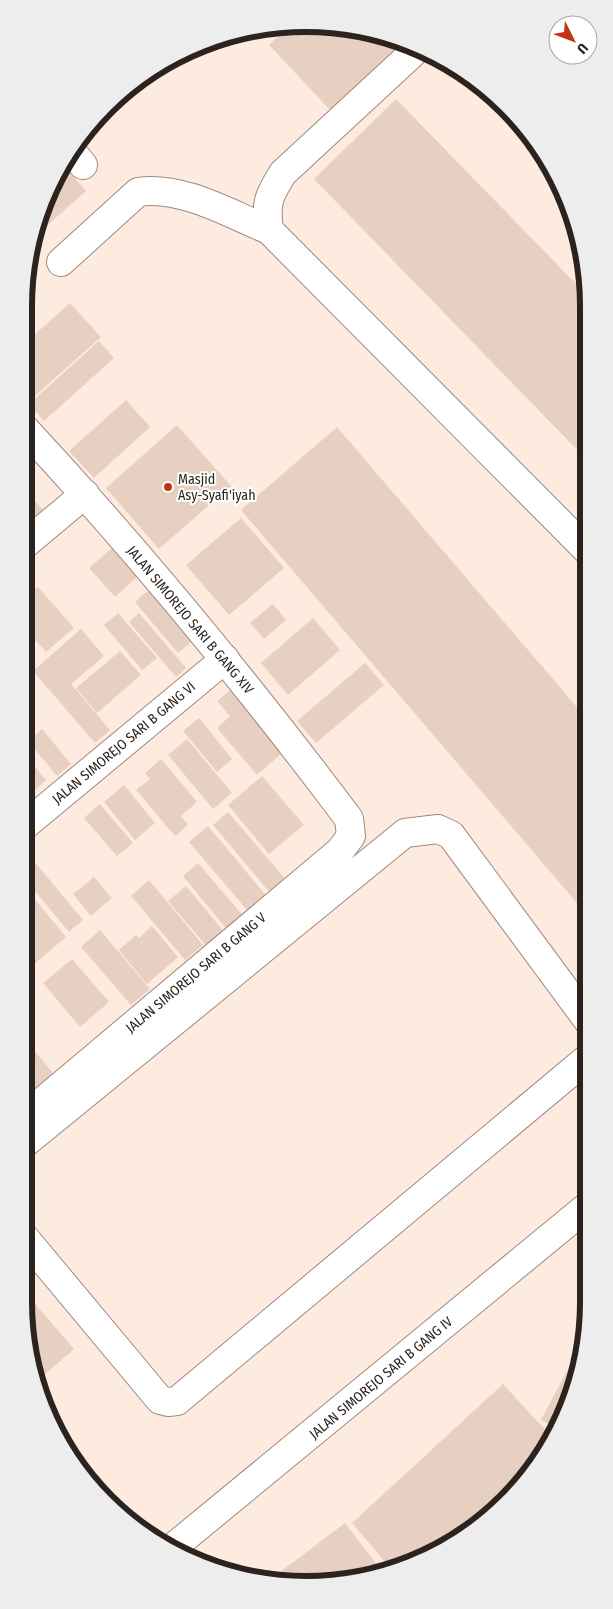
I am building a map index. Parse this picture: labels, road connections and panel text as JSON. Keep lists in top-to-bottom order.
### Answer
{
  "streets": {
    "street": [
      "JALAN SIMOREJO SARI B GANG XIV",
      "JALAN SIMOREJO SARI B GANG VI",
      "JALAN SIMOREJO SARI B GANG V",
      "JALAN SIMOREJO SARI B GANG IV"
    ]
  },
  "crossings": [
    ["JALAN SIMOREJO SARI B GANG XIV", "JALAN SIMOREJO SARI B GANG VI"],
    ["JALAN SIMOREJO SARI B GANG XIV", "JALAN SIMOREJO SARI B GANG V"]
  ],
  "places": ["Masjid Asy-Syafi'iyah"],
  "north": "bottom right"
}
